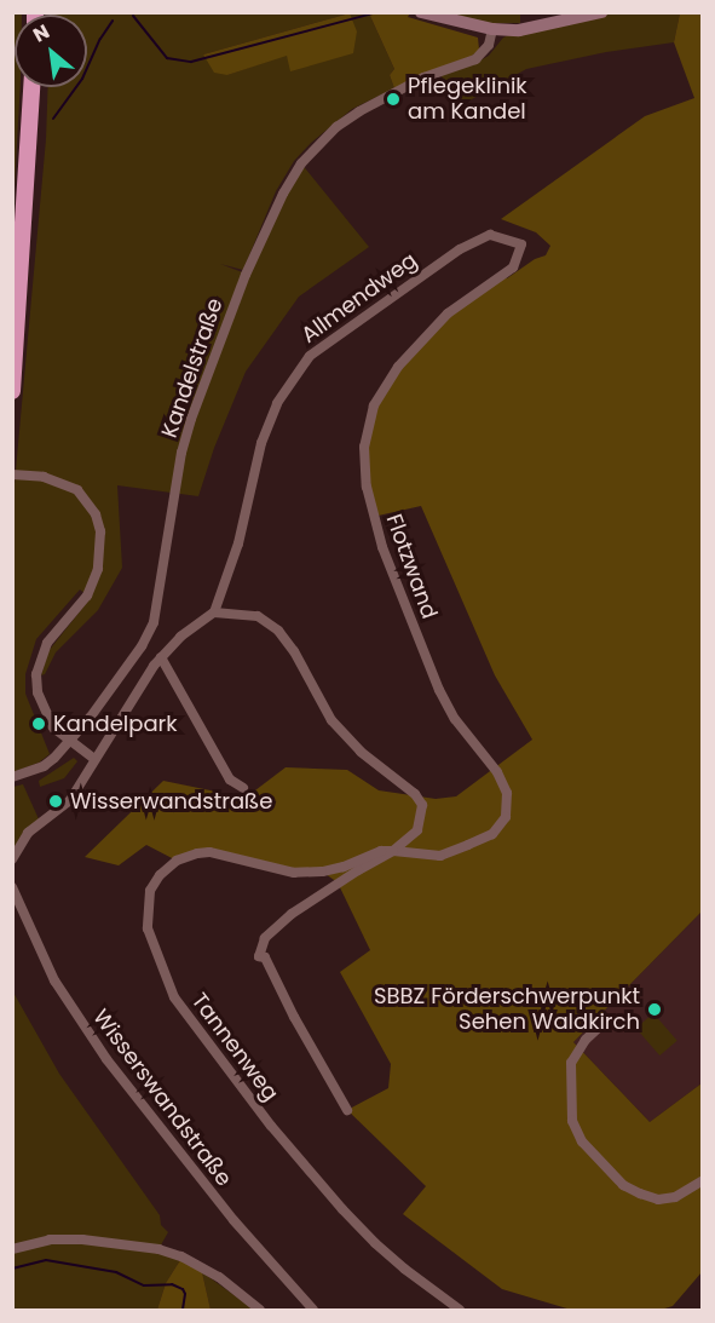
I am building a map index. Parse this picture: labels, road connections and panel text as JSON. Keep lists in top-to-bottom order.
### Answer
{
  "streets": {
    "street": [
      "Allmendweg",
      "Kandelstraße",
      "Flotzwand",
      "Tannenweg",
      "Wisserswandstraße"
    ]
  },
  "crossings": [
    ["Allmendweg", "Flotzwand"],
    ["Flotzwand", "Tannenweg"]
  ],
  "places": [
    "Pflegeklinik am Kandel",
    "Kandelpark",
    "Wisserwandstraße",
    "SBBZ Förderschwerpunkt Sehen Waldkirch"
  ],
  "north": "top left"
}
